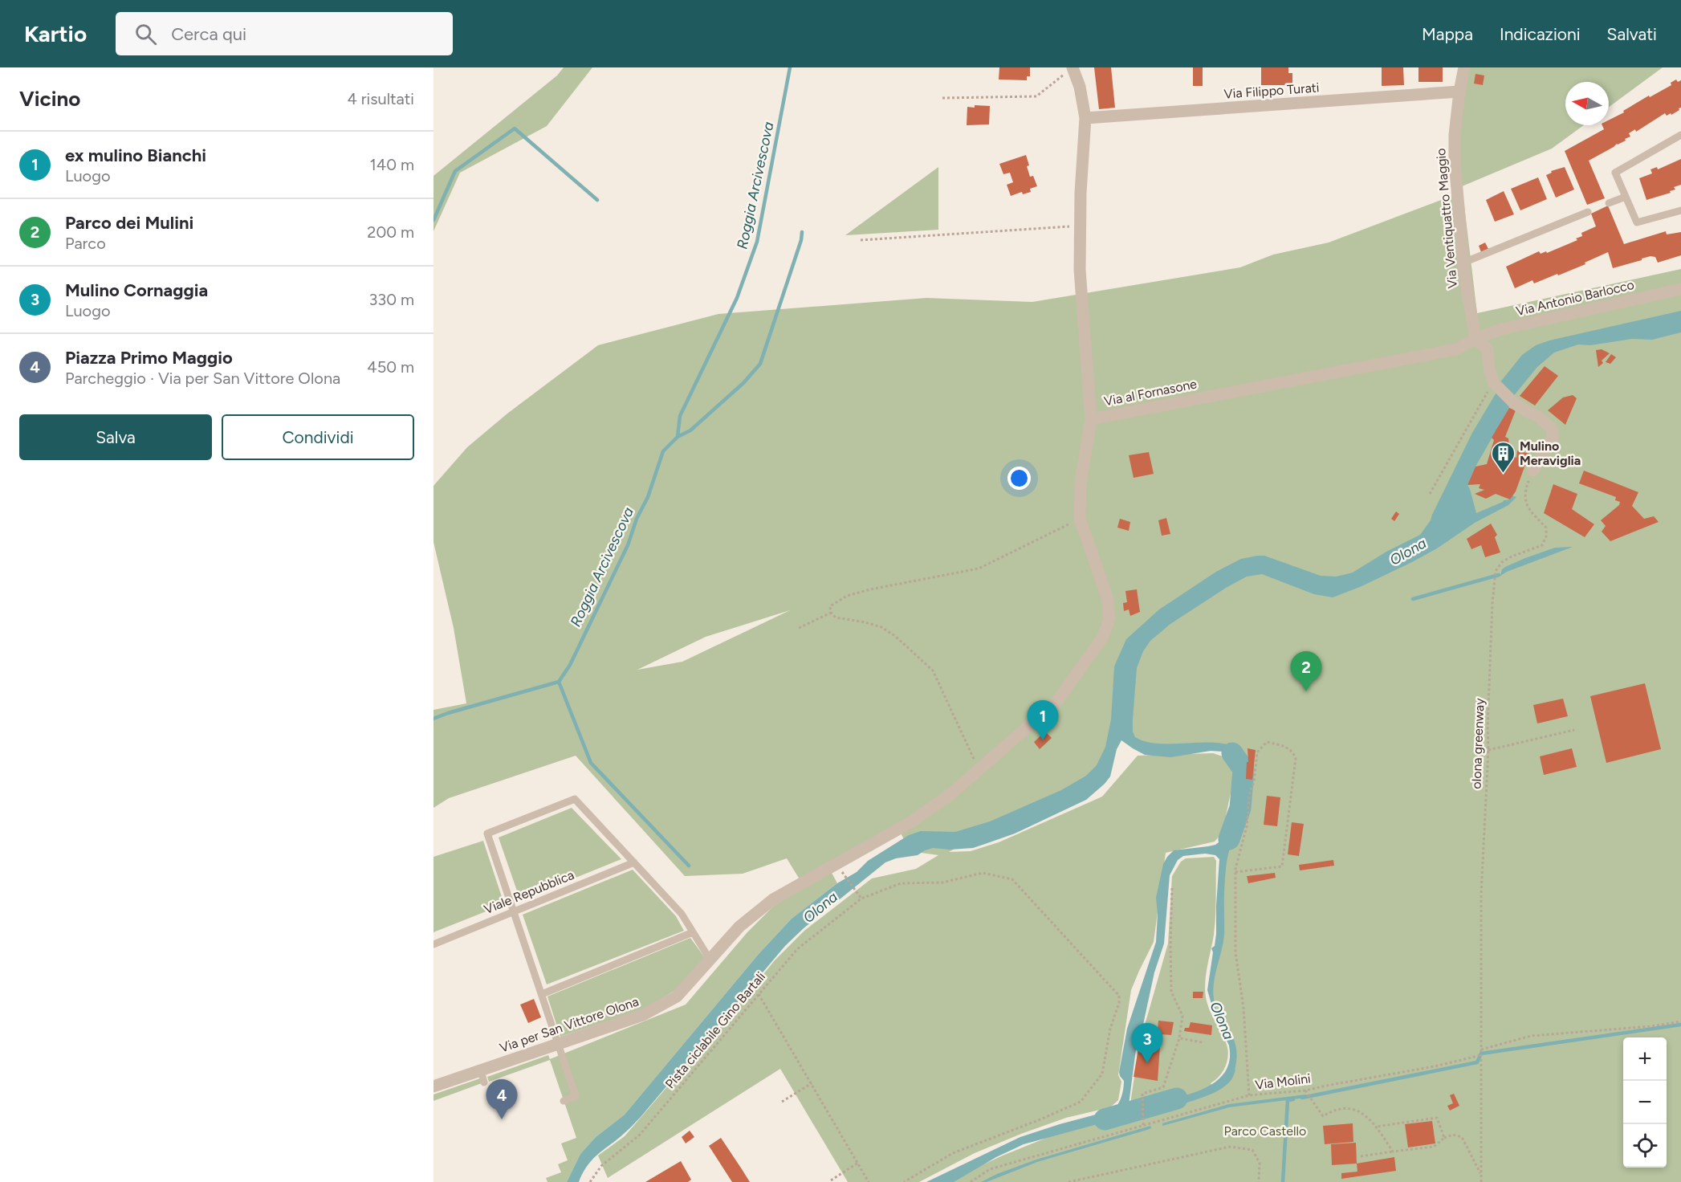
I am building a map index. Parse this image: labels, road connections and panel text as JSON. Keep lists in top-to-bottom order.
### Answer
{
  "streets": {
    "street": [
      "Via Filippo Turati",
      "Via Ventiquattro Maggio",
      "Via Antonio Barlocco",
      "Via al Fornasone",
      "Via per San Vittore Olona"
    ],
    "lane": ["Viale Repubblica"],
    "path": ["olona greenway", "Pista ciclabile Gino Bartali", "Via Molini"]
  },
  "crossings": [
    ["Via Filippo Turati", "Via Ventiquattro Maggio"],
    ["Via Filippo Turati", "Via al Fornasone"],
    ["Via Ventiquattro Maggio", "Via Antonio Barlocco"],
    ["Via Ventiquattro Maggio", "Via al Fornasone"],
    ["Via Antonio Barlocco", "Via al Fornasone"],
    ["olona greenway", "Via Molini"]
  ],
  "water": ["Roggia Arcivescova", "Olona"],
  "parks": ["Parco Castello"],
  "places": {
    "building": ["Mulino Meraviglia"]
  },
  "north": "left",
  "page": {
    "header": "Kartio",
    "search": "Cerca qui",
    "nav": ["Mappa", "Indicazioni", "Salvati"],
    "heading": ["Vicino", "4 risultati"],
    "list": [
      {
        "mark": "1",
        "name": "ex mulino Bianchi",
        "note": "Luogo",
        "value": "140 m"
      },
      {
        "mark": "2",
        "name": "Parco dei Mulini",
        "note": "Parco",
        "value": "200 m"
      },
      {
        "mark": "3",
        "name": "Mulino Cornaggia",
        "note": "Luogo",
        "value": "330 m"
      },
      {
        "mark": "4",
        "name": "Piazza Primo Maggio",
        "note": "Parcheggio · Via per San Vittore Olona",
        "value": "450 m"
      }
    ],
    "buttons": ["Salva", "Condividi"],
    "pins": [
      "2",
      "1",
      "3",
      "4"
    ],
    "map_buttons": ["+", "−"]
  }
}
